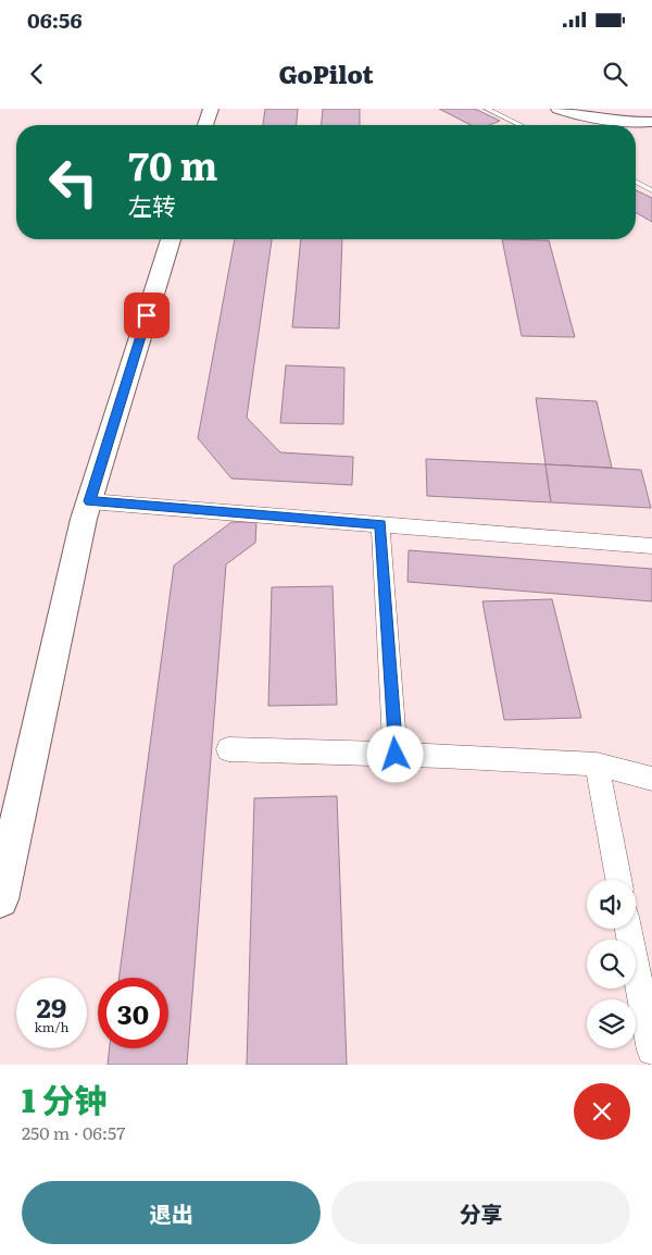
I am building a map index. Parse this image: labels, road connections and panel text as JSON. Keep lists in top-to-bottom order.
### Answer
{
  "page": {
    "status": "06:56",
    "header": "GoPilot",
    "turn": ["70 m", "左转"],
    "speed": "29 km/h",
    "limit": "30",
    "heading": ["1 分钟", "250 m · 06:57"],
    "buttons": ["退出", "分享"]
  }
}
